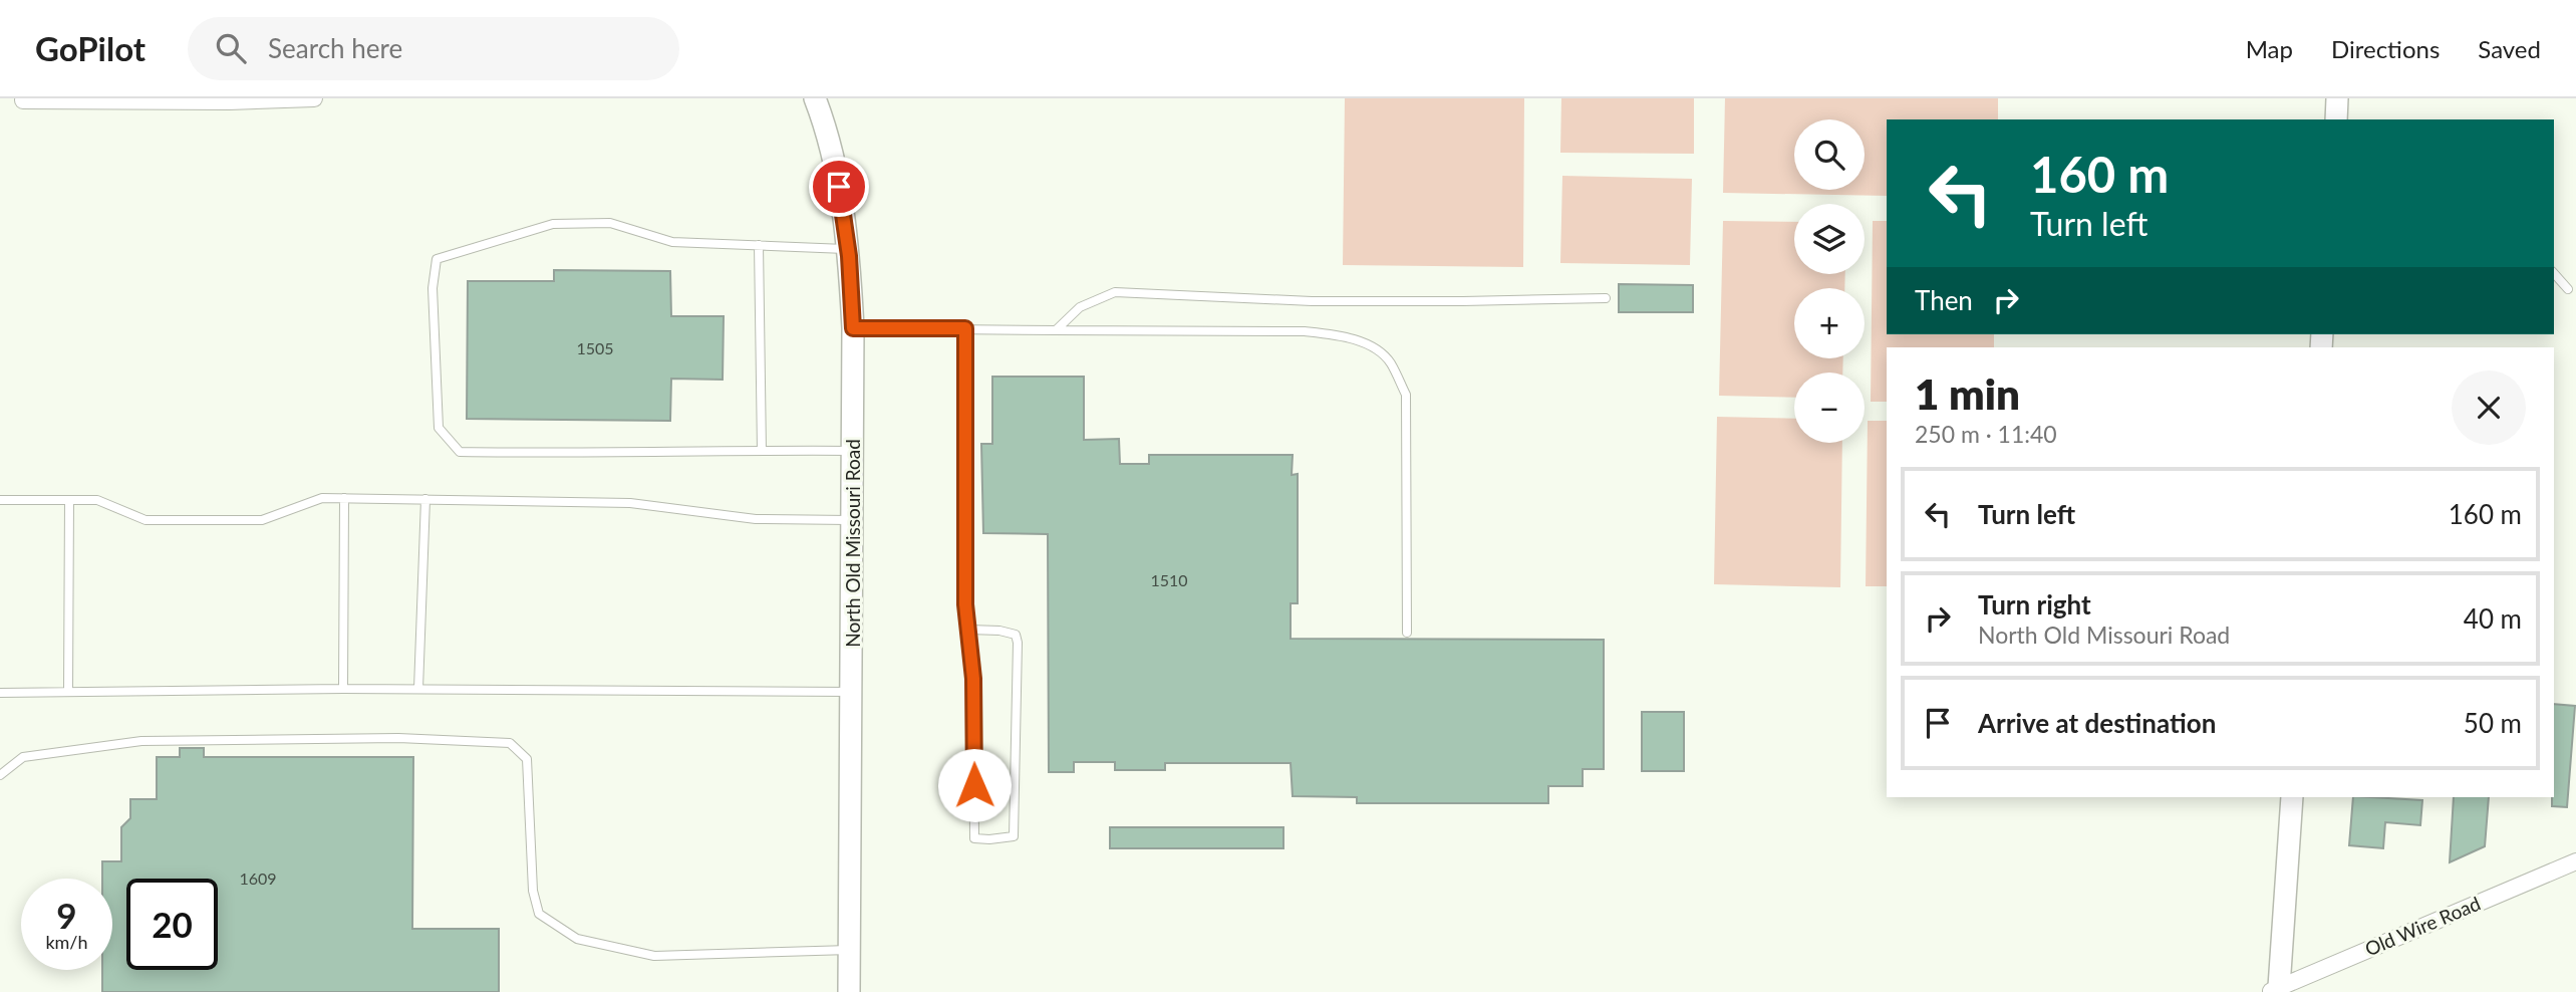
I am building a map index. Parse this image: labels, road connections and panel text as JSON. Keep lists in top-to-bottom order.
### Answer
{
  "streets": {
    "main road": ["North Old Missouri Road"],
    "street": ["Old Wire Road"]
  },
  "house_numbers": ["1505", "1510", "1609"],
  "page": {
    "header": "GoPilot",
    "search": "Search here",
    "nav": ["Map", "Directions", "Saved"],
    "map_buttons": ["+", "−"],
    "turn": ["160 m", "Turn left"],
    "then": "Then",
    "heading": ["1 min", "250 m · 11:40"],
    "list": [
      {
        "name": "Turn left",
        "value": "160 m"
      },
      {
        "name": "Turn right",
        "note": "North Old Missouri Road",
        "value": "40 m"
      },
      {
        "name": "Arrive at destination",
        "value": "50 m"
      }
    ],
    "speed": "9 km/h",
    "limit": "20"
  }
}
